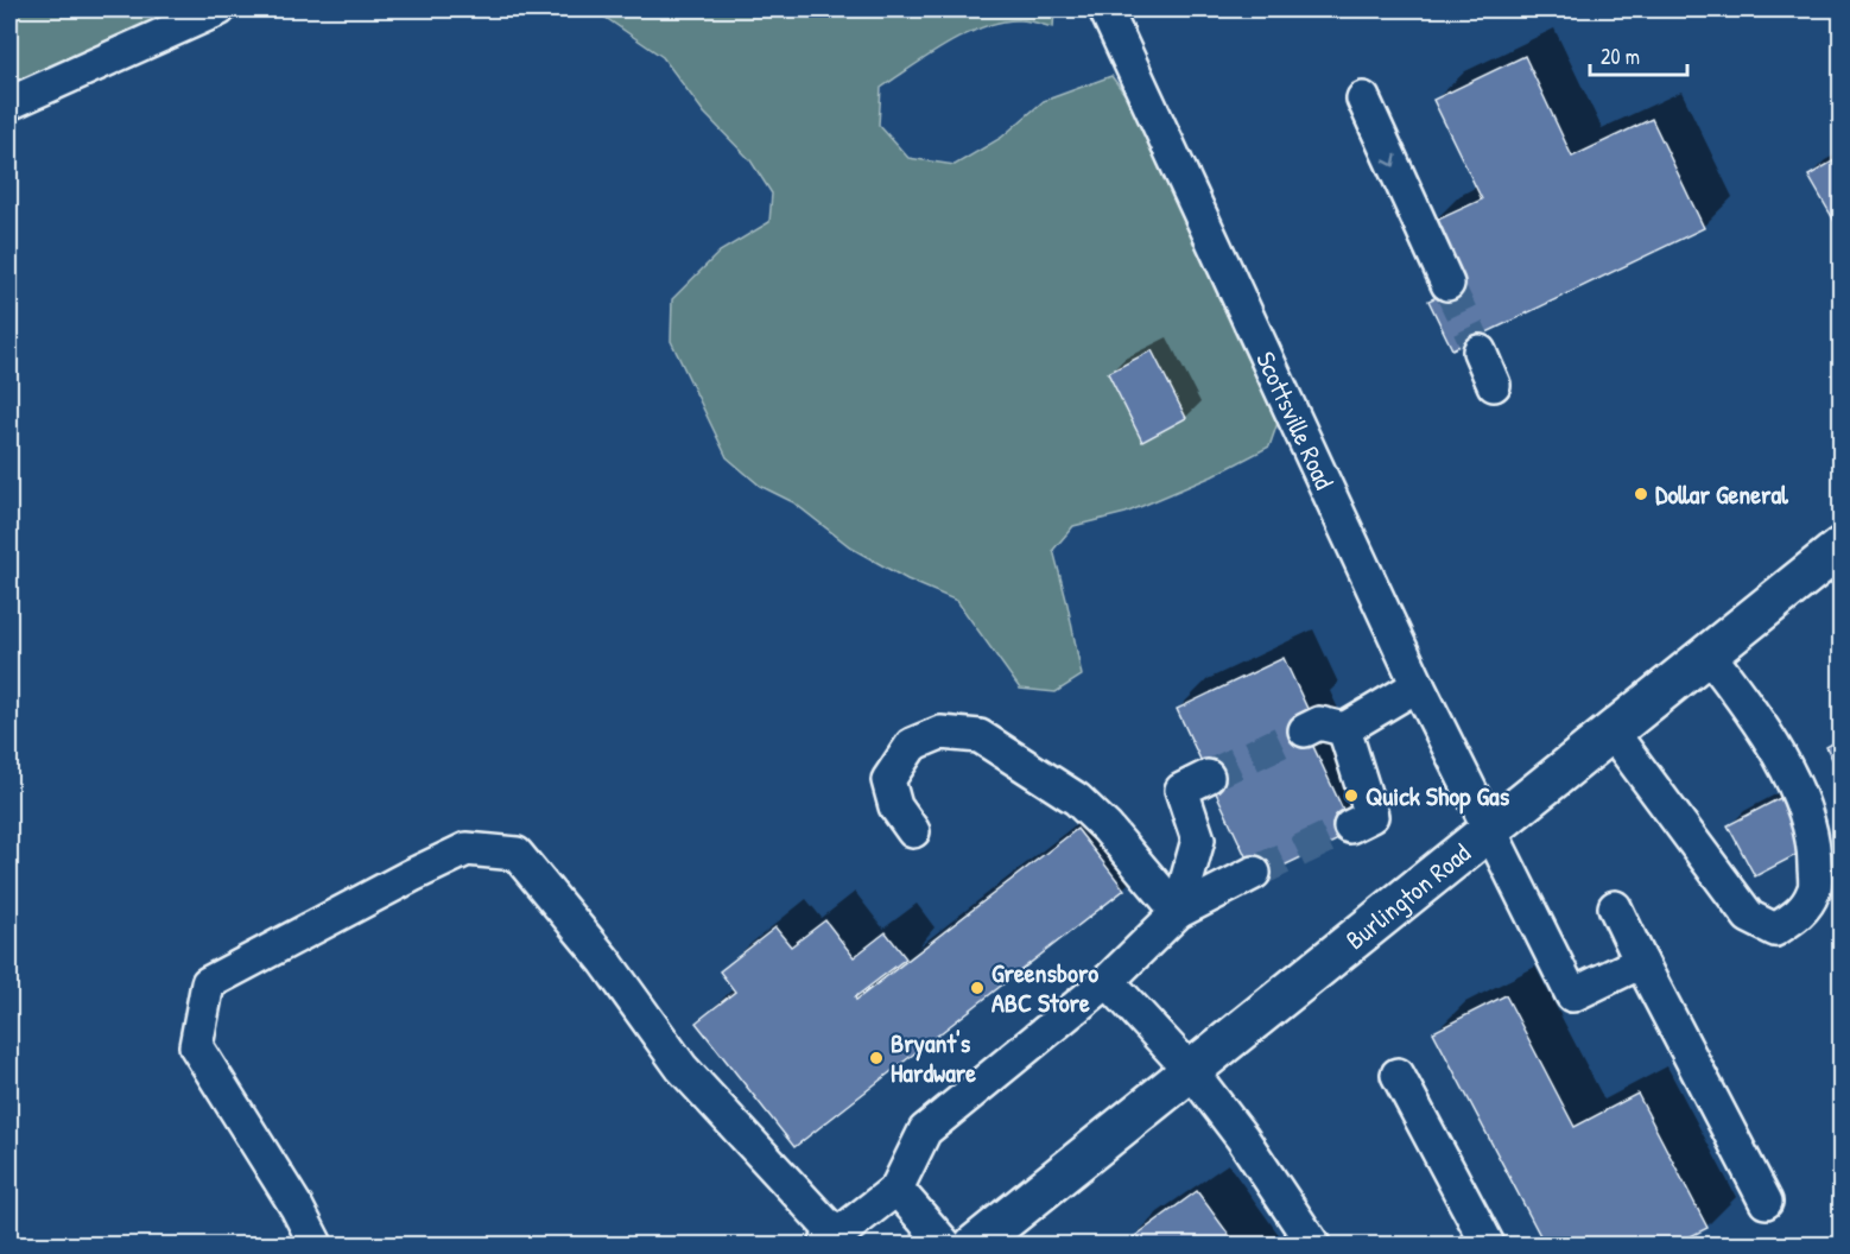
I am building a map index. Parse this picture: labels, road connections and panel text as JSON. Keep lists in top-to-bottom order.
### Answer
{
  "streets": {
    "highway": ["Burlington Road"],
    "street": ["Scottsville Road"]
  },
  "crossings": [
    ["Scottsville Road", "Burlington Road"]
  ],
  "places": [
    "Dollar General",
    "Quick Shop Gas",
    "Greensboro ABC Store",
    "Bryant's Hardware"
  ],
  "scale_bar": "20 m"
}
